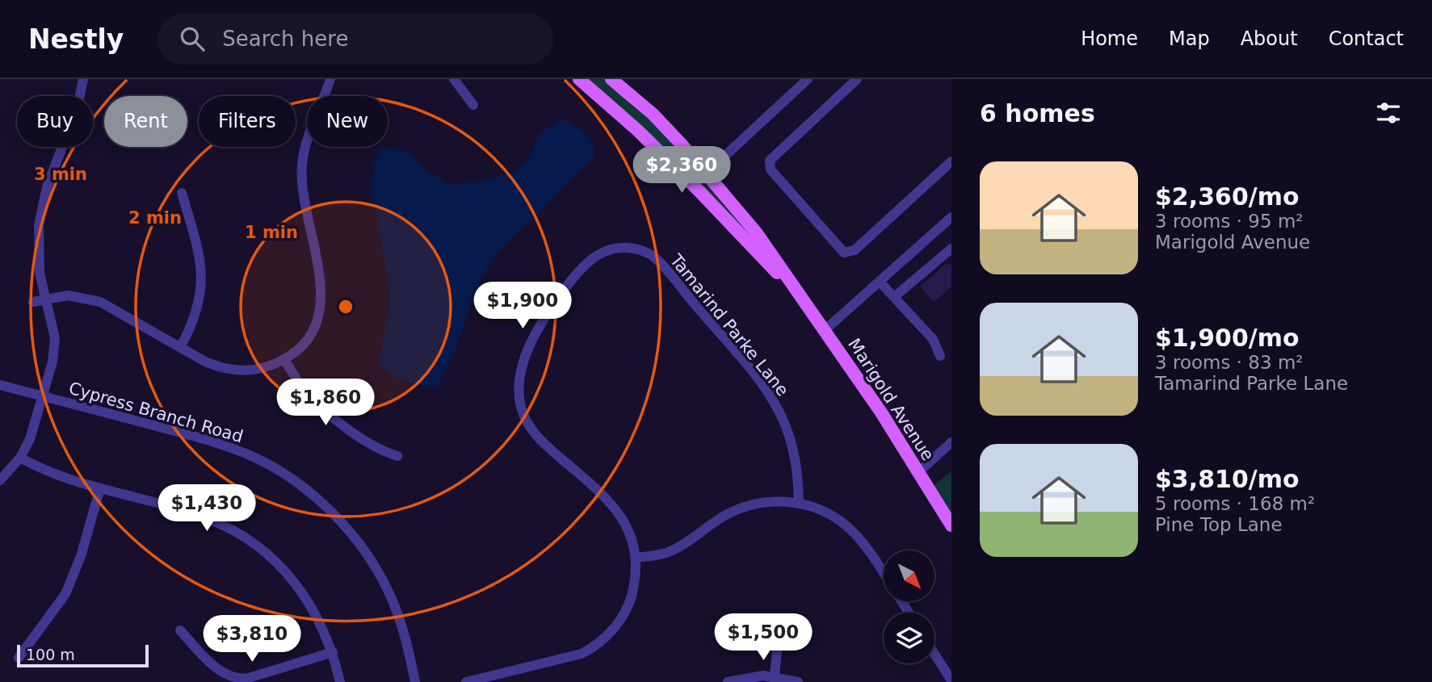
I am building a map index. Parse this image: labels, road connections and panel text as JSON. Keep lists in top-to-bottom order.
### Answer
{
  "streets": {
    "main road": ["Marigold Avenue"],
    "street": ["Tamarind Parke Lane", "Cypress Branch Road"]
  },
  "scale_bar": "100 m",
  "north": "bottom right",
  "page": {
    "header": "Nestly",
    "search": "Search here",
    "nav": [
      "Home",
      "Map",
      "About",
      "Contact"
    ],
    "heading": "6 homes",
    "chip": [
      "Buy",
      "Rent",
      "Filters",
      "New"
    ],
    "price": [
      "$2,360",
      "$1,900",
      "$1,860",
      "$1,430",
      "$1,500",
      "$3,810"
    ],
    "list": [
      {
        "name": "$2,360/mo",
        "note": "3 rooms · 95 m² · Marigold Avenue"
      },
      {
        "name": "$1,900/mo",
        "note": "3 rooms · 83 m² · Tamarind Parke Lane"
      },
      {
        "name": "$3,810/mo",
        "note": "5 rooms · 168 m² · Pine Top Lane"
      }
    ],
    "scale": "100 m"
  },
  "rings": ["3 min", "2 min", "1 min"]
}
